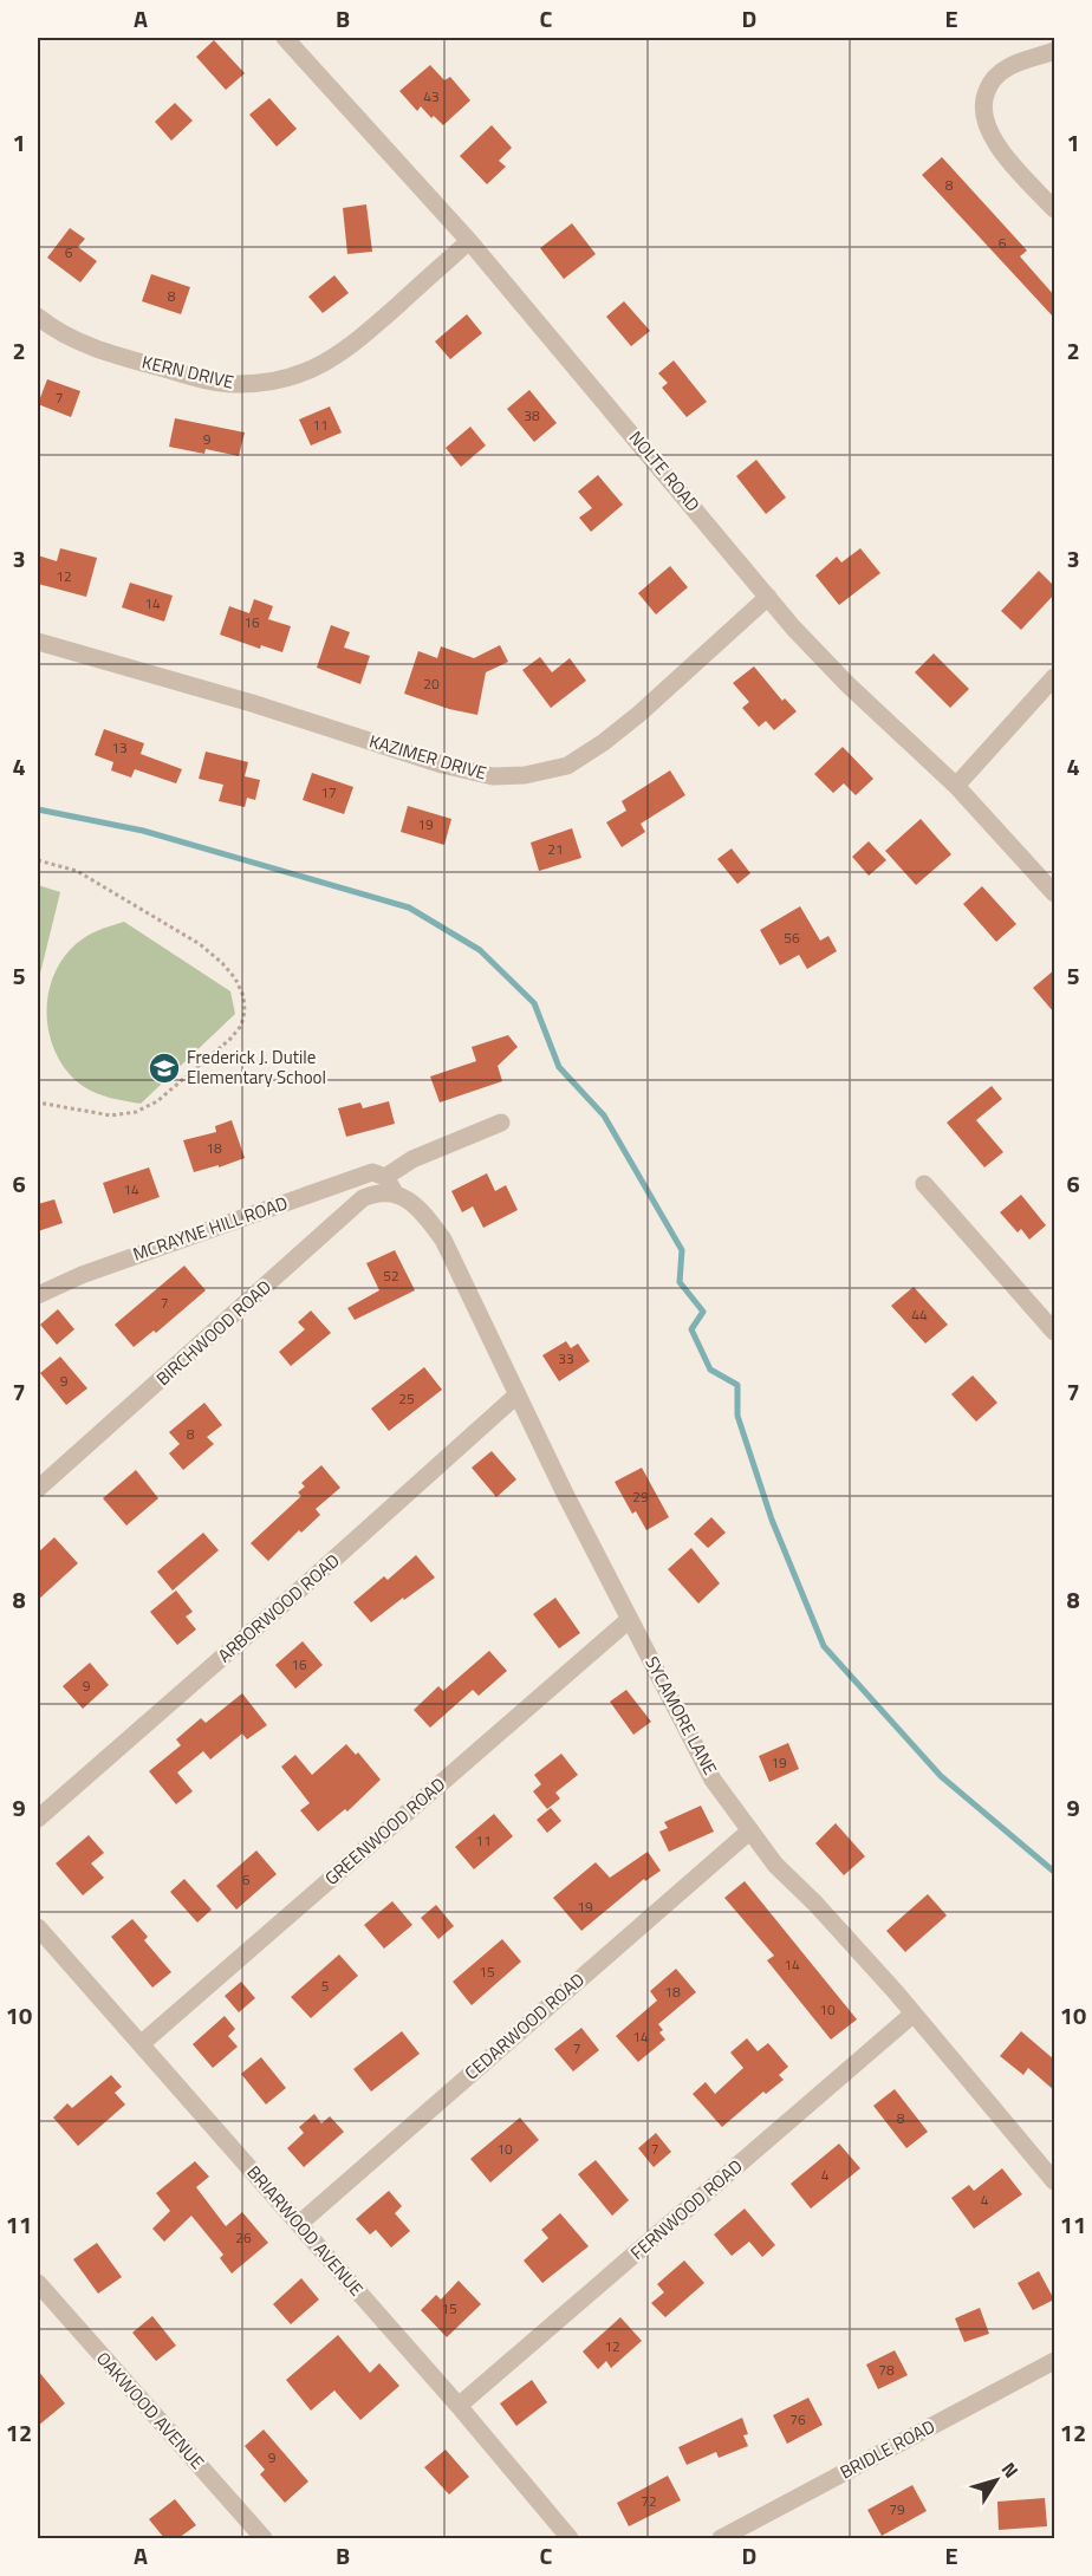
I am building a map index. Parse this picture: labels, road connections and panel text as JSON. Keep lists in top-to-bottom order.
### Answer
{
  "streets": {
    "street": [
      "KERN DRIVE",
      "NOLTE ROAD",
      "KAZIMER DRIVE",
      "MCRAYNE HILL ROAD",
      "BIRCHWOOD ROAD",
      "ARBORWOOD ROAD",
      "SYCAMORE LANE",
      "GREENWOOD ROAD",
      "CEDARWOOD ROAD",
      "FERNWOOD ROAD",
      "BRIARWOOD AVENUE",
      "OAKWOOD AVENUE",
      "BRIDLE ROAD"
    ]
  },
  "crossings": [
    ["KERN DRIVE", "NOLTE ROAD"],
    ["NOLTE ROAD", "KAZIMER DRIVE"],
    ["BIRCHWOOD ROAD", "SYCAMORE LANE"],
    ["ARBORWOOD ROAD", "SYCAMORE LANE"],
    ["SYCAMORE LANE", "GREENWOOD ROAD"],
    ["SYCAMORE LANE", "CEDARWOOD ROAD"],
    ["SYCAMORE LANE", "FERNWOOD ROAD"],
    ["GREENWOOD ROAD", "BRIARWOOD AVENUE"],
    ["CEDARWOOD ROAD", "BRIARWOOD AVENUE"],
    ["FERNWOOD ROAD", "BRIARWOOD AVENUE"]
  ],
  "places": {
    "school or university": ["Frederick J. Dutile Elementary School"]
  },
  "house_numbers": [
    "43",
    "8",
    "6",
    "6",
    "8",
    "7",
    "38",
    "11",
    "9",
    "12",
    "14",
    "16",
    "20",
    "13",
    "17",
    "19",
    "21",
    "56",
    "18",
    "14",
    "52",
    "7",
    "44",
    "33",
    "9",
    "25",
    "8",
    "29",
    "16",
    "9",
    "19",
    "11",
    "6",
    "19",
    "14",
    "15",
    "5",
    "18",
    "10",
    "14",
    "7",
    "8",
    "10",
    "7",
    "4",
    "4",
    "26",
    "15",
    "12",
    "78",
    "76",
    "9",
    "72",
    "79"
  ],
  "north": "top right",
  "grid": {
    "columns": [
      "A",
      "B",
      "C",
      "D",
      "E"
    ],
    "rows": [
      "1",
      "2",
      "3",
      "4",
      "5",
      "6",
      "7",
      "8",
      "9",
      "10",
      "11",
      "12"
    ]
  }
}
